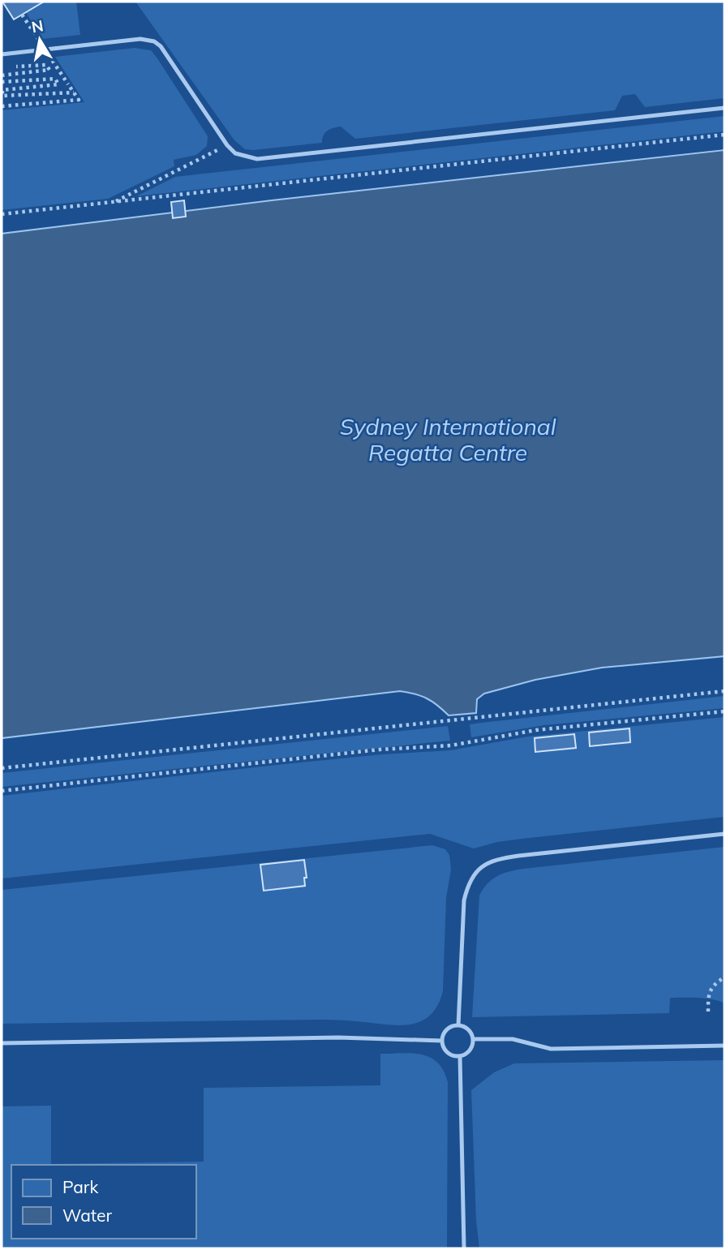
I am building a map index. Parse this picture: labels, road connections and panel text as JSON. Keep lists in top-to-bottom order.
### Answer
{
  "water": ["Sydney International Regatta Centre"],
  "legend": ["Park", "Water"],
  "north": "top"
}
